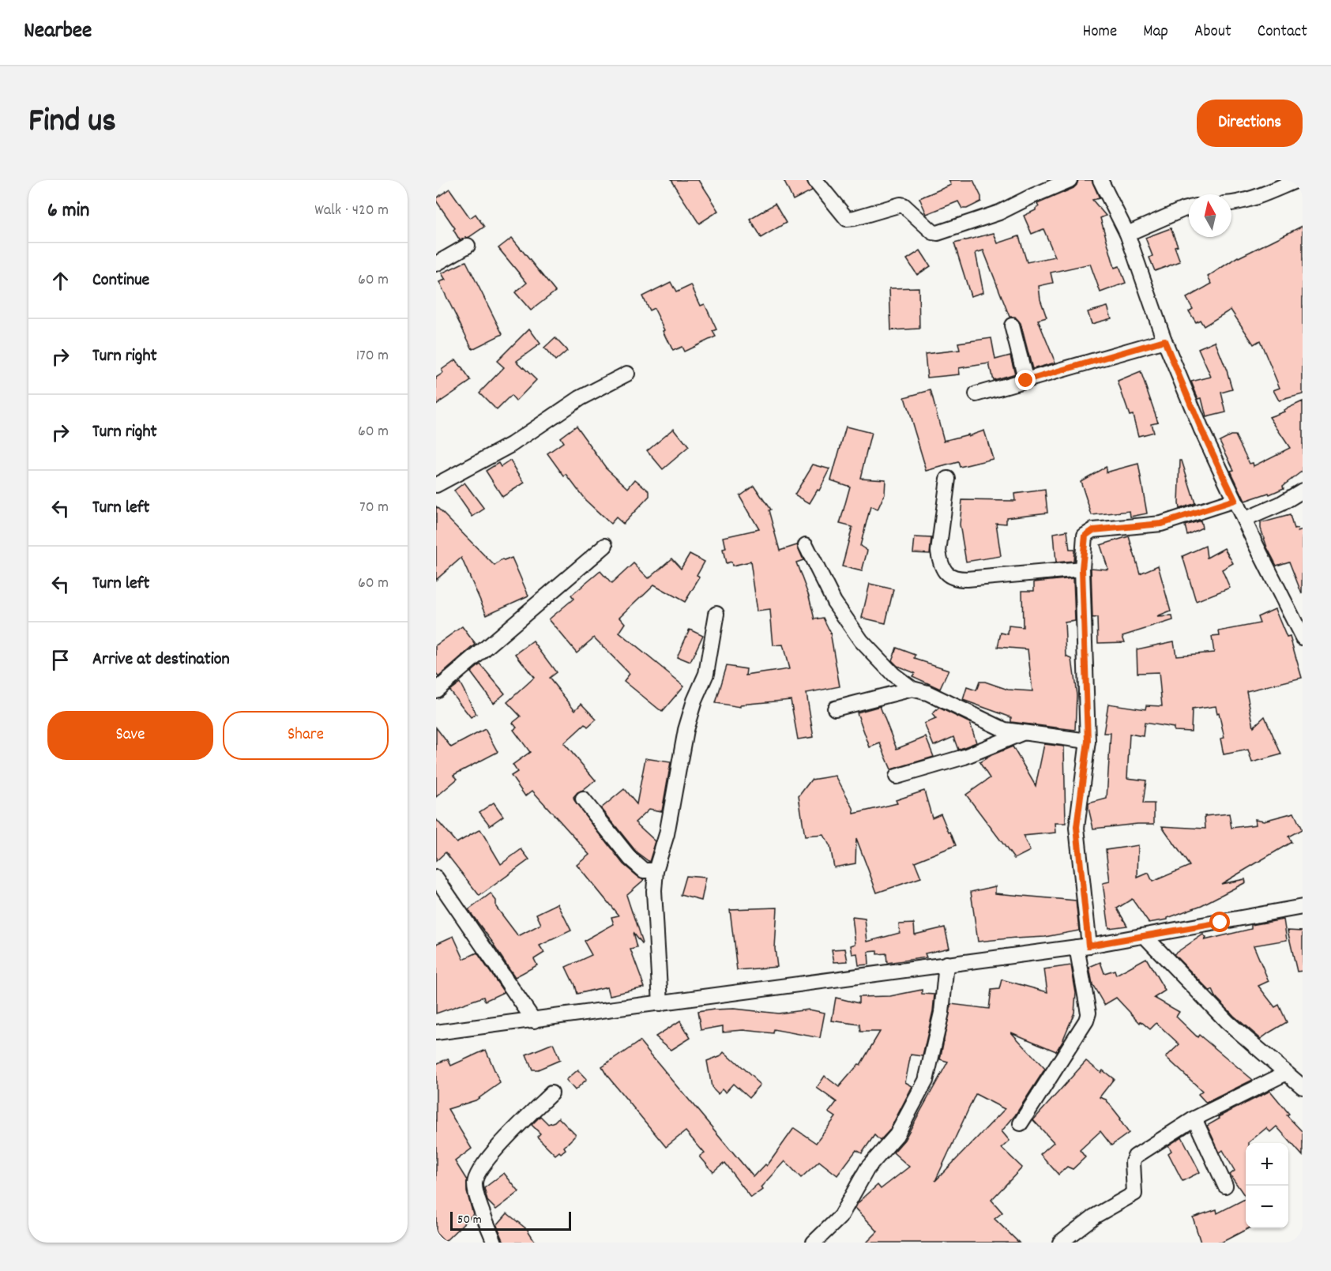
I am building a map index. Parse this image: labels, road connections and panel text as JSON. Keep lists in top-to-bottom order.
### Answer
{
  "scale_bar": "50 m",
  "north": "top",
  "page": {
    "header": "Nearbee",
    "nav": [
      "Home",
      "Map",
      "About",
      "Contact"
    ],
    "title": "Find us",
    "buttons": [
      "Directions",
      ["Save", "Share"]
    ],
    "heading": ["6 min", "Walk · 420 m"],
    "list": [
      ["Continue", "60 m"],
      ["Turn right", "170 m"],
      ["Turn right", "60 m"],
      ["Turn left", "70 m"],
      ["Turn left", "60 m"],
      "Arrive at destination"
    ],
    "map_buttons": ["+", "−"],
    "scale": "50 m"
  }
}
